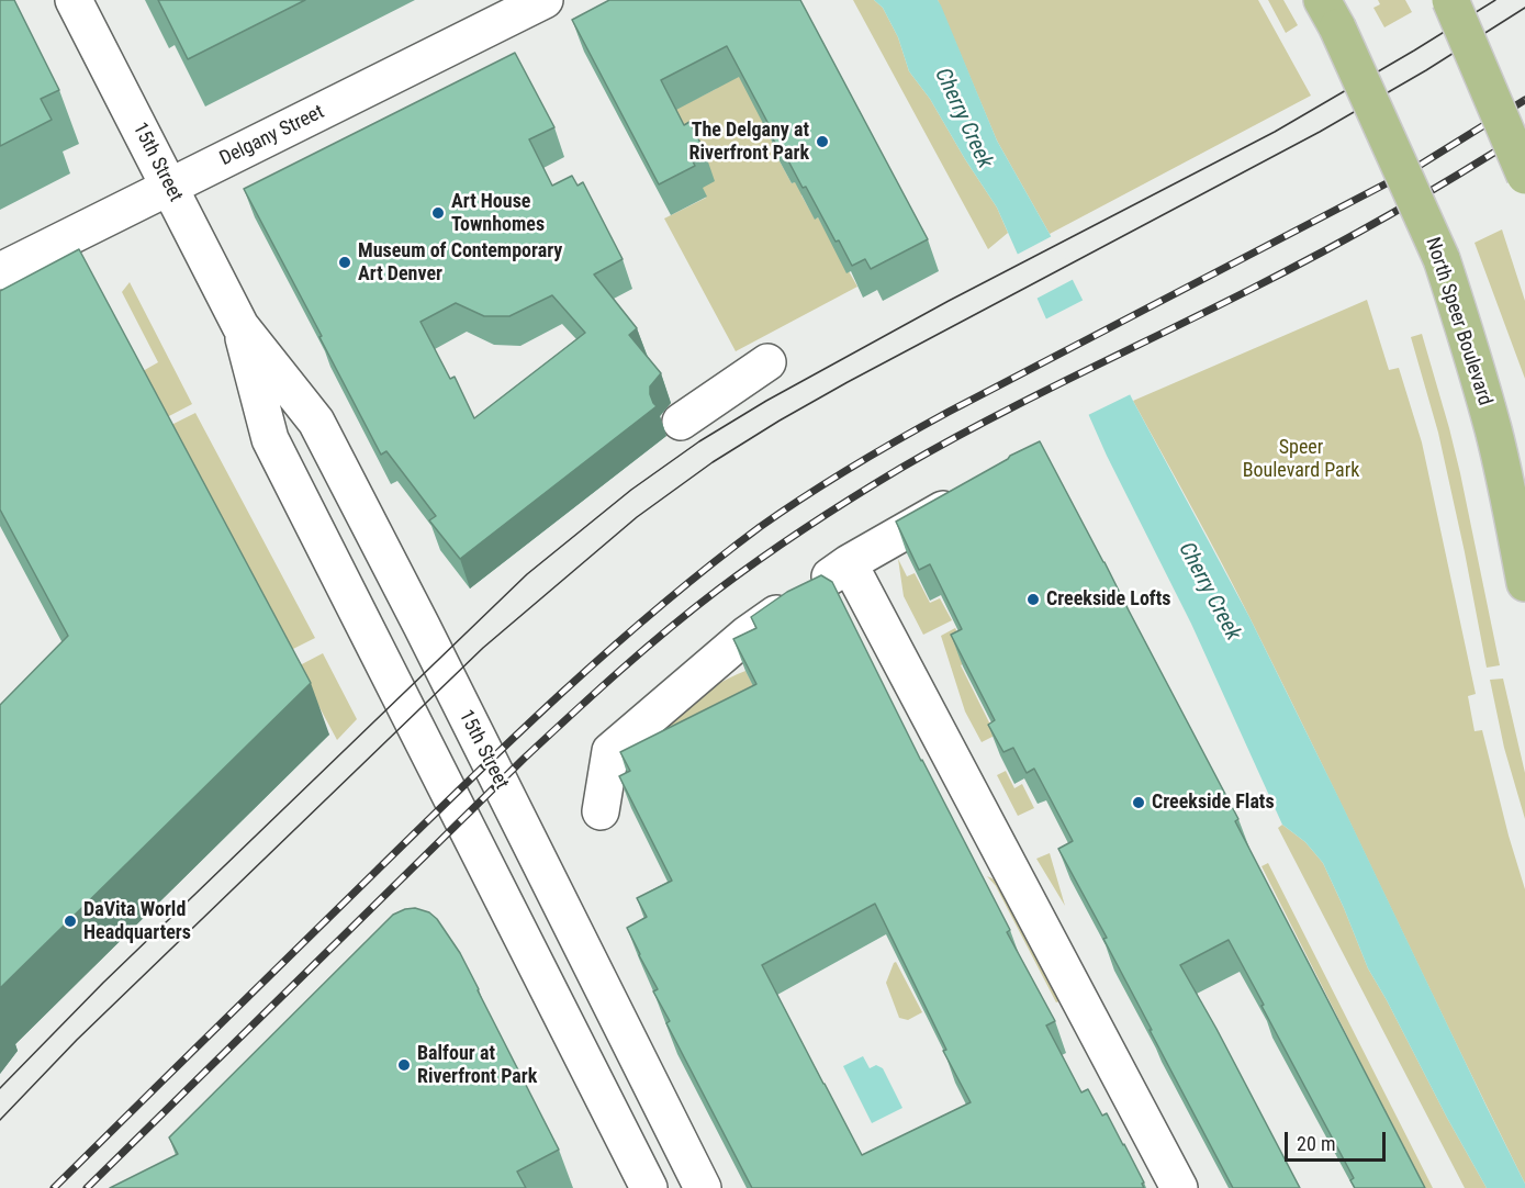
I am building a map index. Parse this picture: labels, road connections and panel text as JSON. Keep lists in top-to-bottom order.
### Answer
{
  "streets": {
    "main road": ["Delgany Street", "15th Street", "North Speer Boulevard"]
  },
  "crossings": [
    ["Delgany Street", "15th Street"]
  ],
  "water": ["Cherry Creek"],
  "parks": ["Speer Boulevard Park"],
  "places": [
    "The Delgany at Riverfront Park",
    "Art House Townhomes",
    "Museum of Contemporary Art Denver",
    "Creekside Lofts",
    "Creekside Flats",
    "DaVita World Headquarters",
    "Balfour at Riverfront Park"
  ],
  "scale_bar": "20 m"
}
